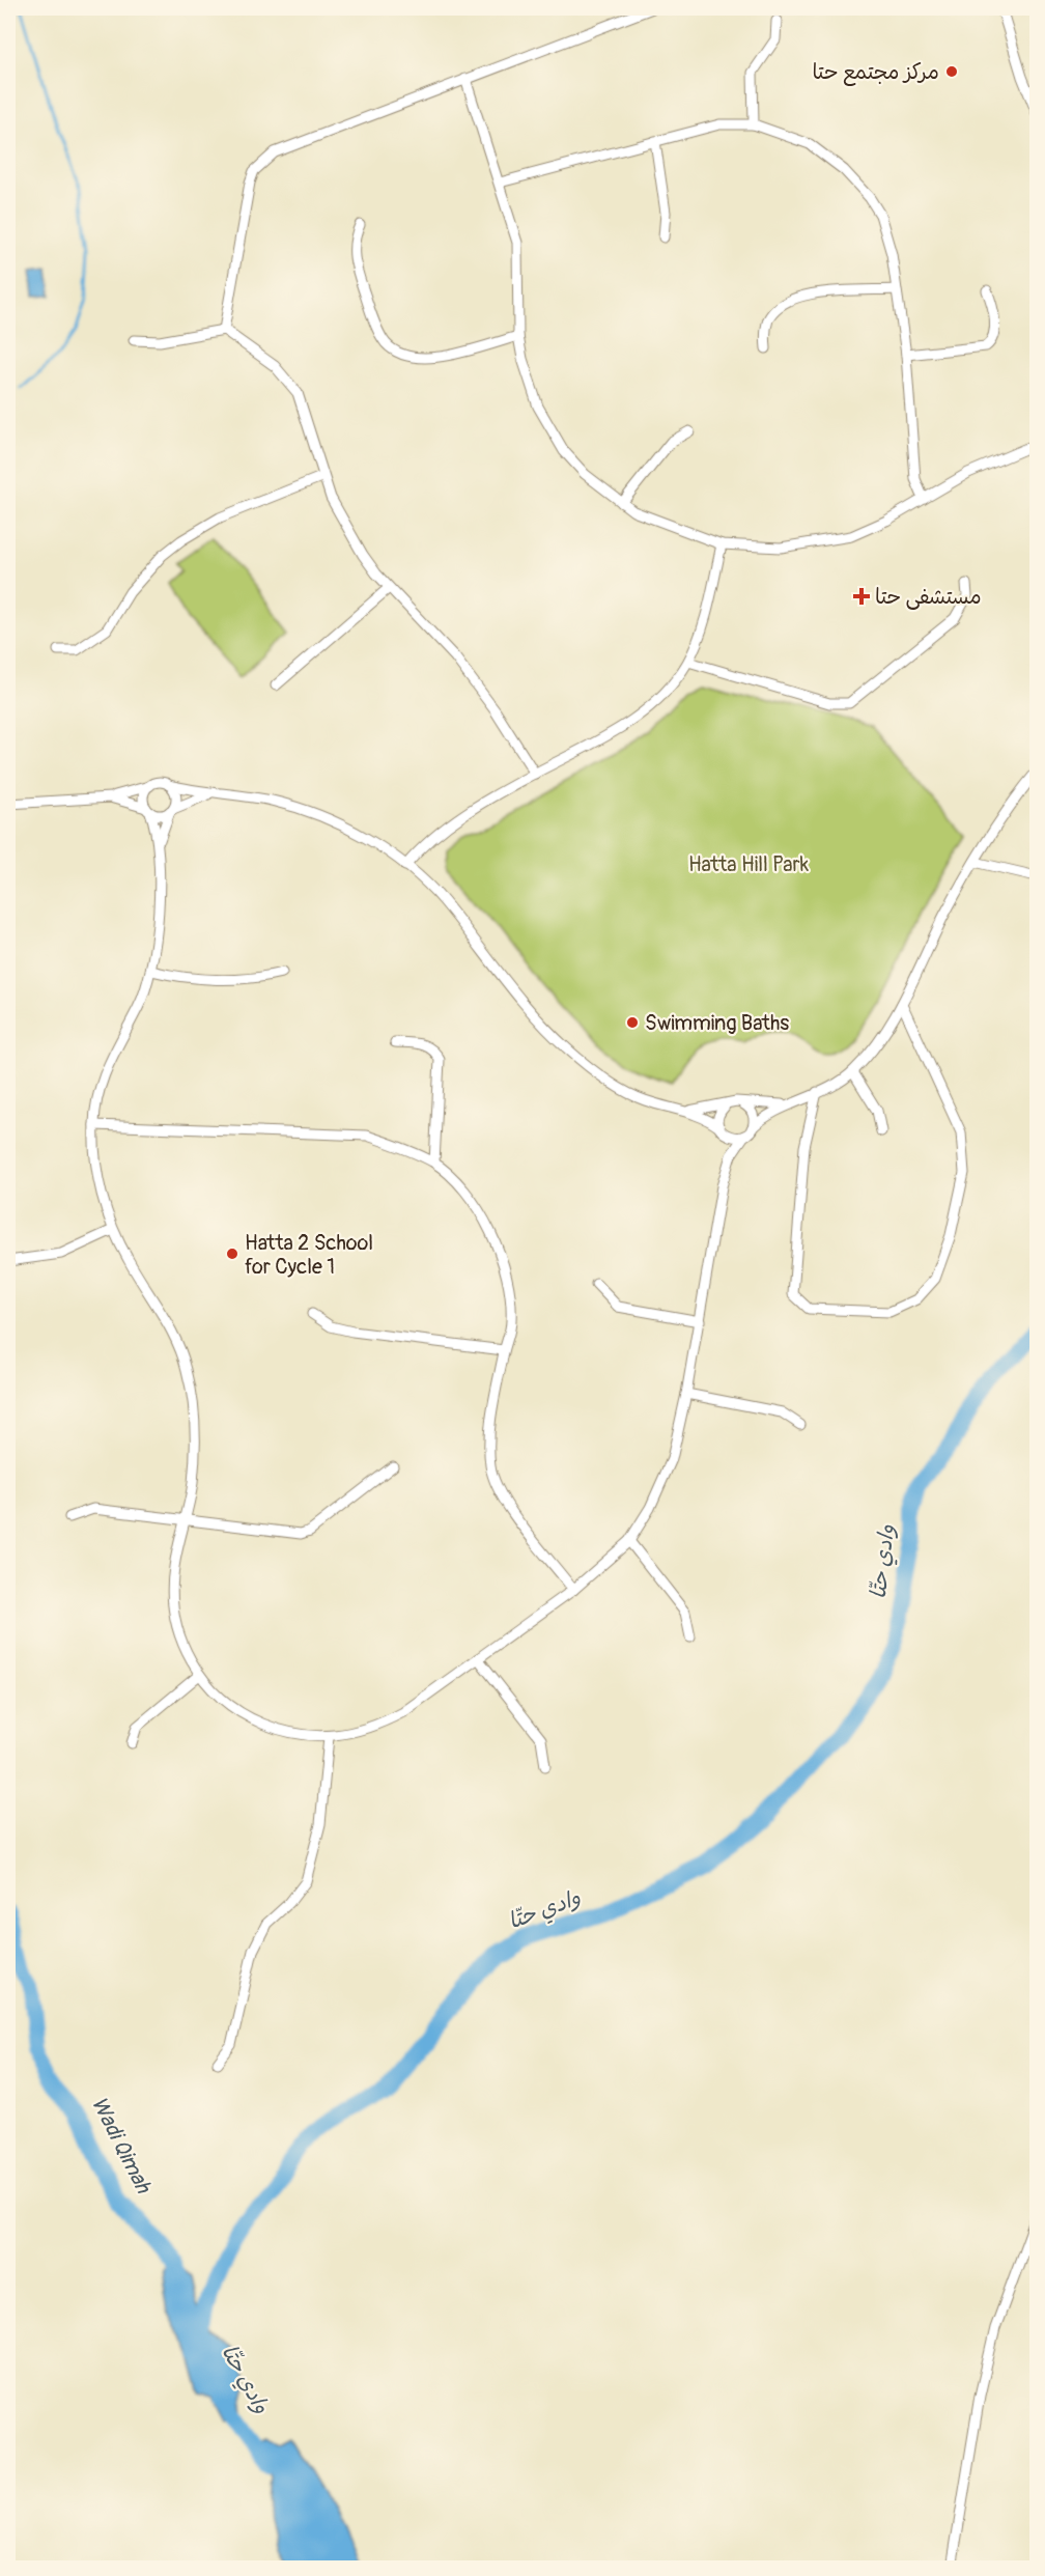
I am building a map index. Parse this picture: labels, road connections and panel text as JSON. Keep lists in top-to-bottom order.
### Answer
{
  "water": ["وادي حتّا", "Wadi Qimah"],
  "parks": ["Hatta Hill Park"],
  "places": {
    "other": ["مركز مجتمع حتا", "Swimming Baths", "Hatta 2 School for Cycle 1"],
    "health": ["مستشفى حتا"]
  }
}
